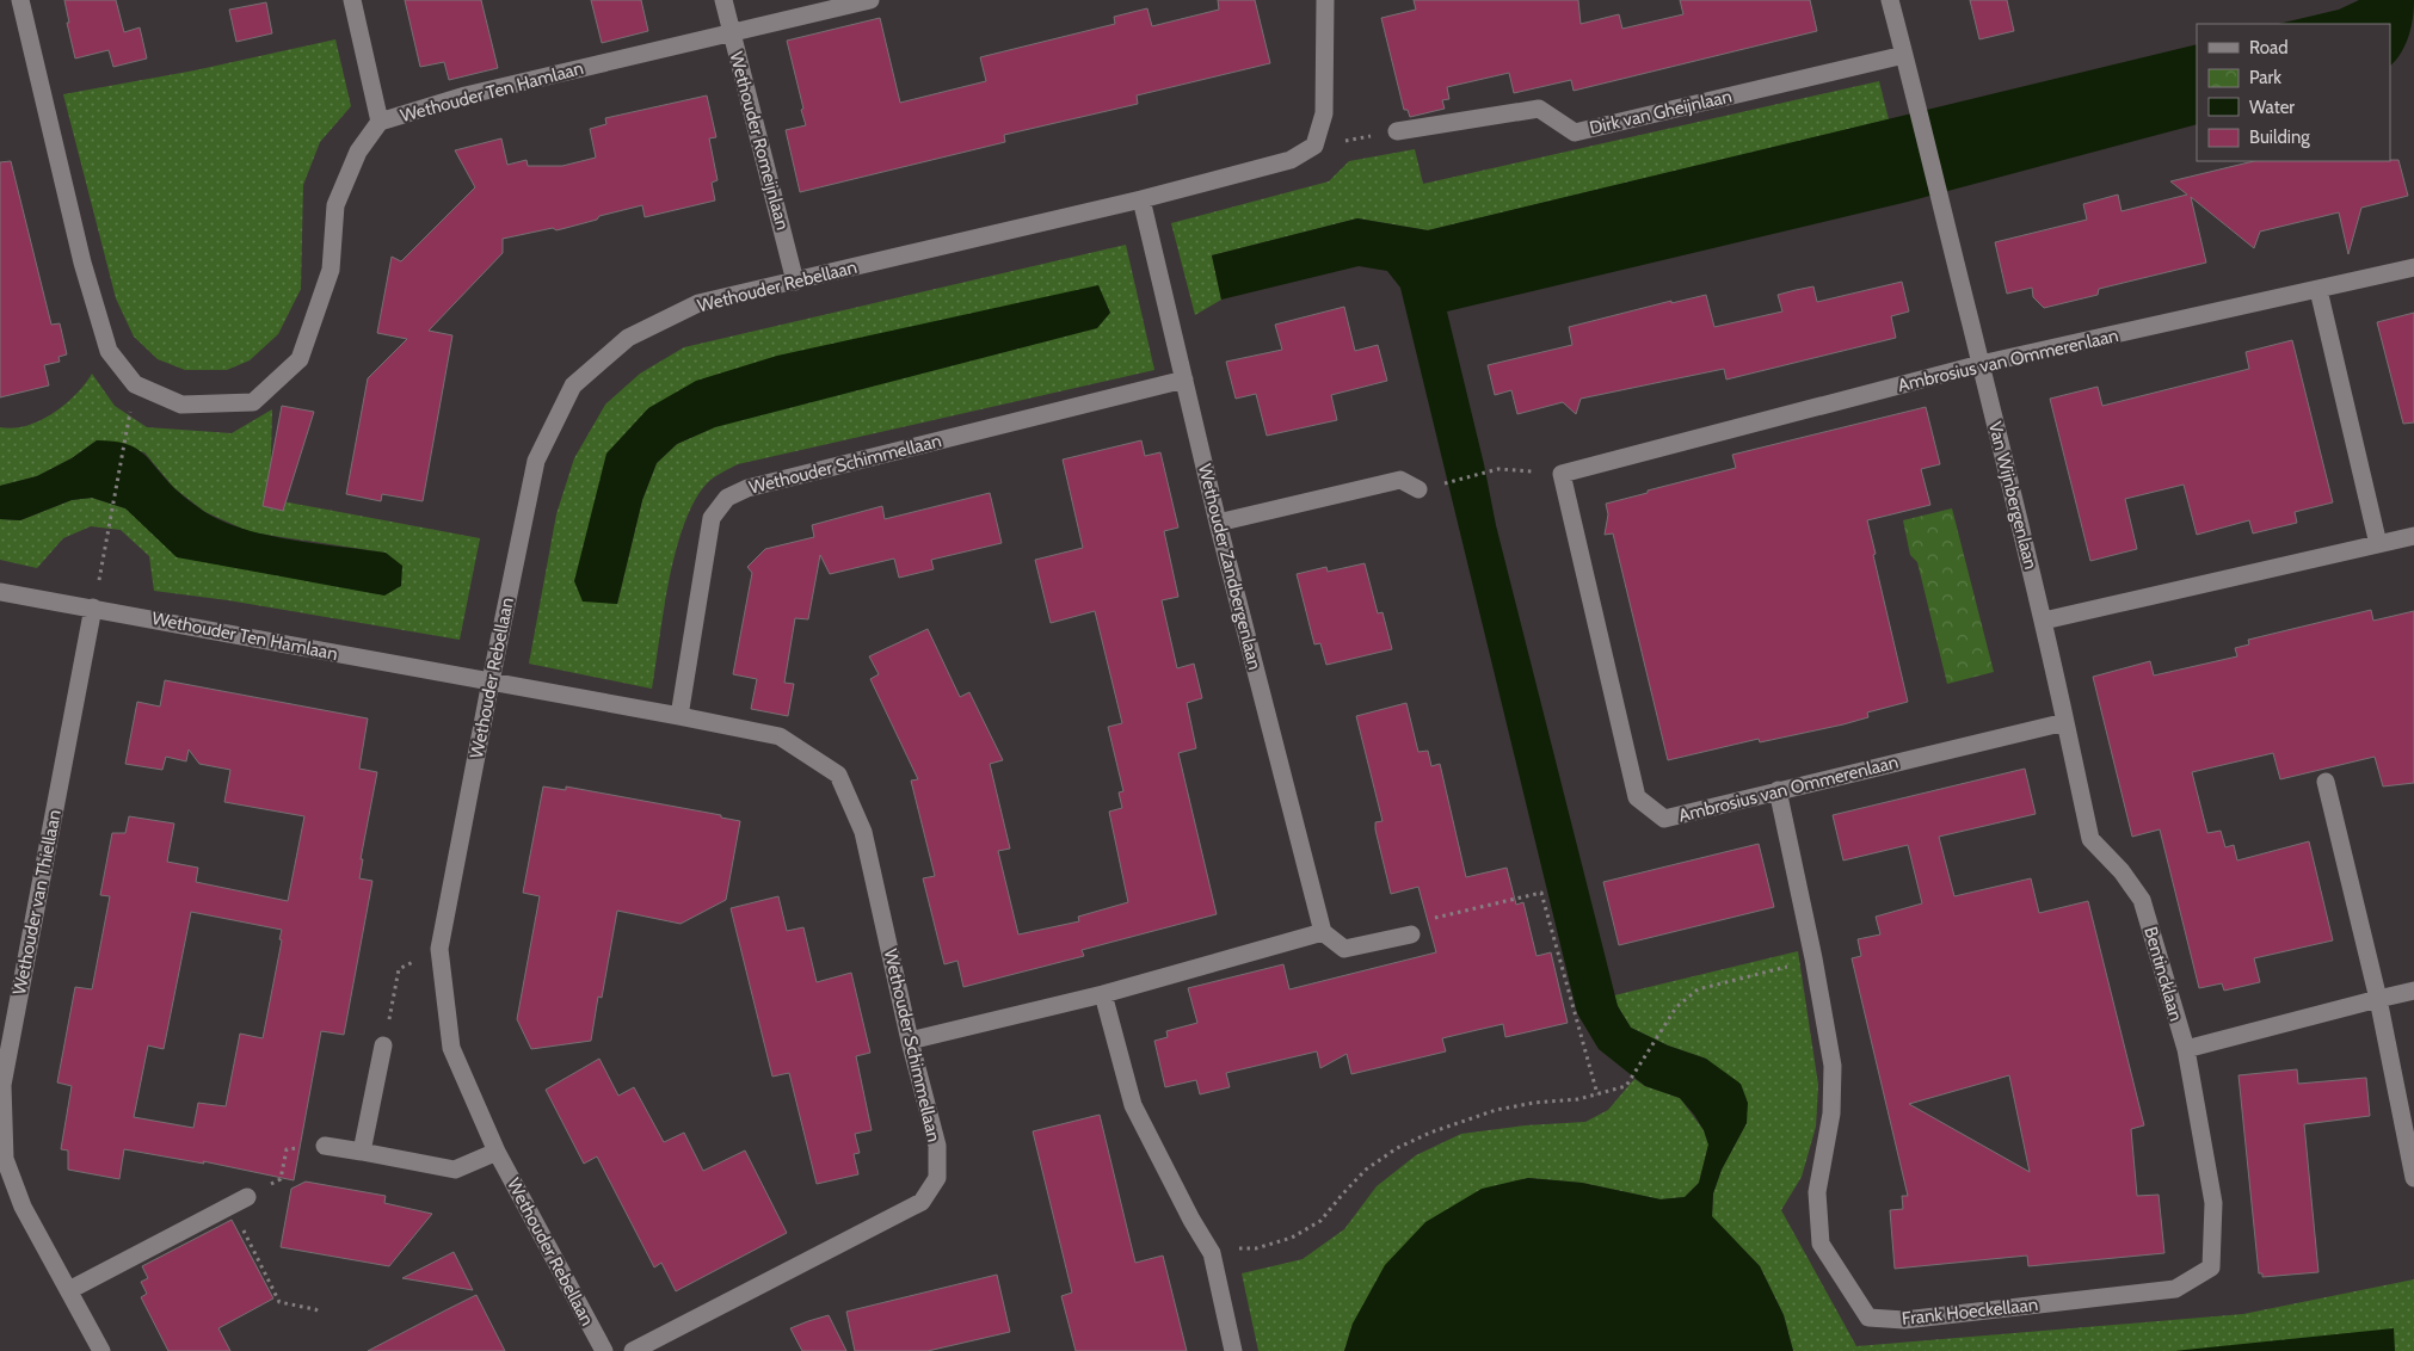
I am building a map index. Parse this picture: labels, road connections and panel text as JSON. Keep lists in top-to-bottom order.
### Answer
{
  "streets": {
    "street": [
      "Wethouder Ten Hamlaan",
      "Dirk van Gheijnlaan",
      "Wethouder Romeijnlaan",
      "Wethouder Rebellaan",
      "Ambrosius van Ommerenlaan",
      "Wethouder Schimmellaan",
      "Van Wijnbergenlaan",
      "Wethouder Zandbergenlaan",
      "Wethouder van Thiellaan",
      "Bentincklaan",
      "Frank Hoeckellaan"
    ]
  },
  "crossings": [
    ["Wethouder Ten Hamlaan", "Wethouder Romeijnlaan"],
    ["Wethouder Ten Hamlaan", "Wethouder Rebellaan"],
    ["Wethouder Ten Hamlaan", "Wethouder Schimmellaan"],
    ["Wethouder Ten Hamlaan", "Wethouder van Thiellaan"],
    ["Dirk van Gheijnlaan", "Van Wijnbergenlaan"],
    ["Wethouder Romeijnlaan", "Wethouder Rebellaan"],
    ["Wethouder Rebellaan", "Wethouder Schimmellaan"],
    ["Wethouder Rebellaan", "Wethouder Zandbergenlaan"],
    ["Ambrosius van Ommerenlaan", "Van Wijnbergenlaan"],
    ["Ambrosius van Ommerenlaan", "Bentincklaan"],
    ["Ambrosius van Ommerenlaan", "Frank Hoeckellaan"],
    ["Wethouder Schimmellaan", "Wethouder Zandbergenlaan"],
    ["Bentincklaan", "Frank Hoeckellaan"]
  ],
  "legend": [
    "Road",
    "Park",
    "Water",
    "Building"
  ]
}
